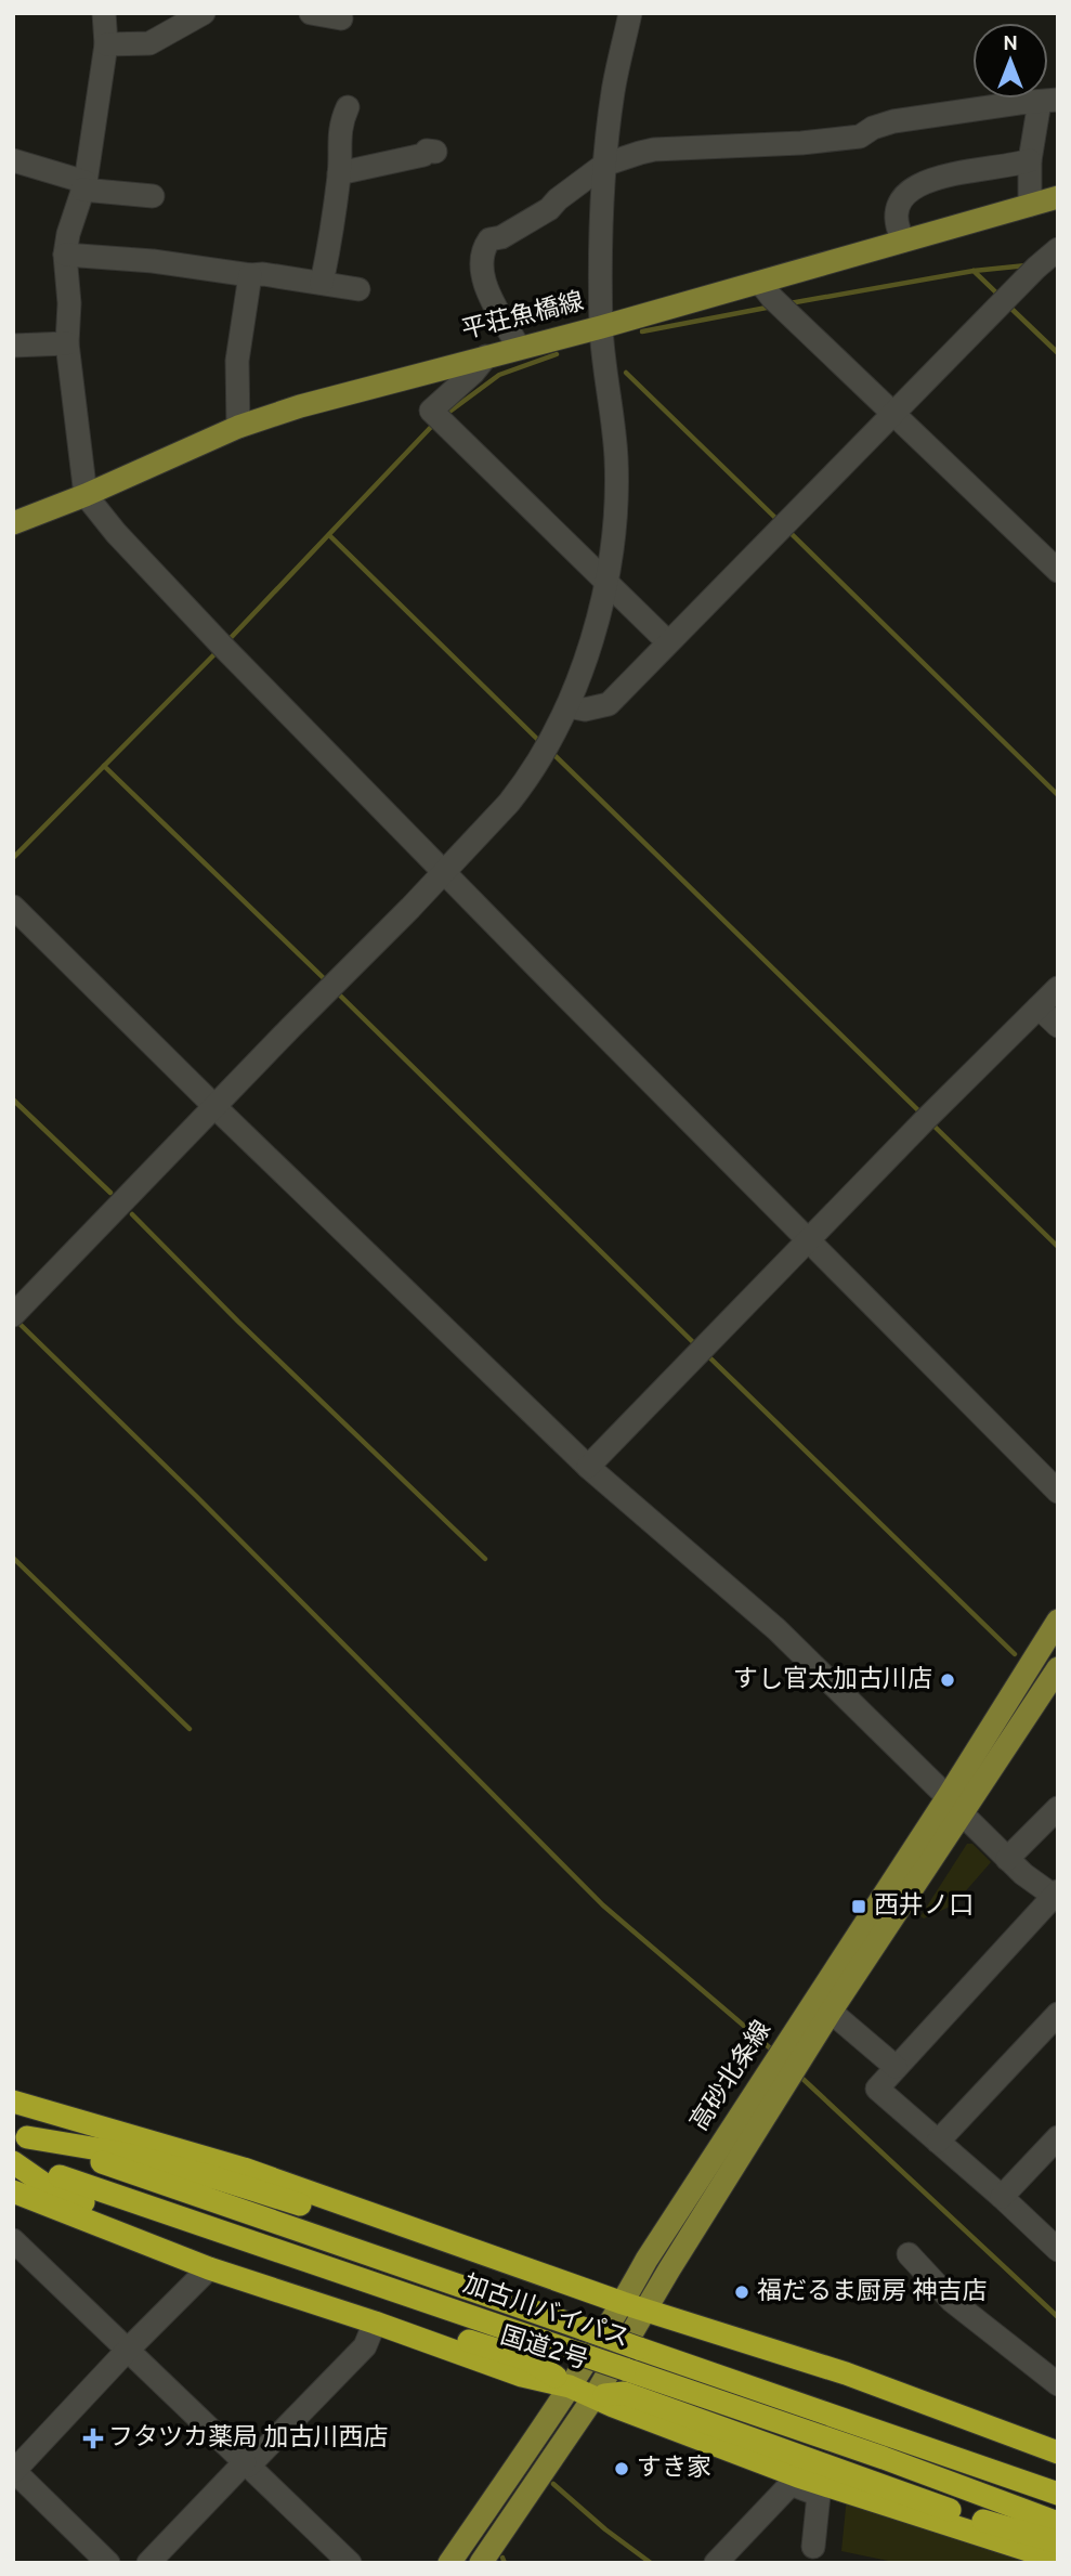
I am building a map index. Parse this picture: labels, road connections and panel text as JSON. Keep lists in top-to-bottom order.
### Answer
{
  "streets": {
    "highway": ["加古川バイパス", "国道2号"],
    "main road": ["平荘魚橋線", "高砂北条線"]
  },
  "crossings": [
    ["高砂北条線", "国道2号"]
  ],
  "places": {
    "other": ["すし官太加古川店", "福だるま厨房 神吉店", "すき家"],
    "transit": ["西井ノ口"],
    "health": ["フタツカ薬局 加古川西店"]
  },
  "north": "top"
}
